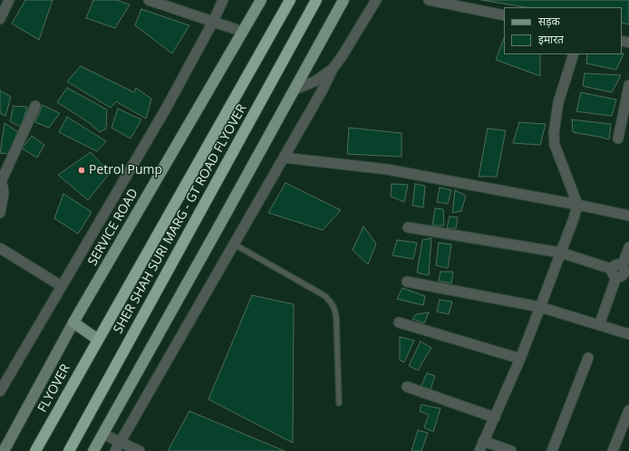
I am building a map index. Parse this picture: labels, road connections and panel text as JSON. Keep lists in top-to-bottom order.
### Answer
{
  "streets": {
    "highway": ["SHER SHAH SURI MARG - GT ROAD FLYOVER", "FLYOVER"],
    "main road": ["SERVICE ROAD"]
  },
  "crossings": [
    ["SHER SHAH SURI MARG - GT ROAD FLYOVER", "FLYOVER"]
  ],
  "places": ["Petrol Pump"],
  "legend": ["सड़क", "इमारत"]
}
